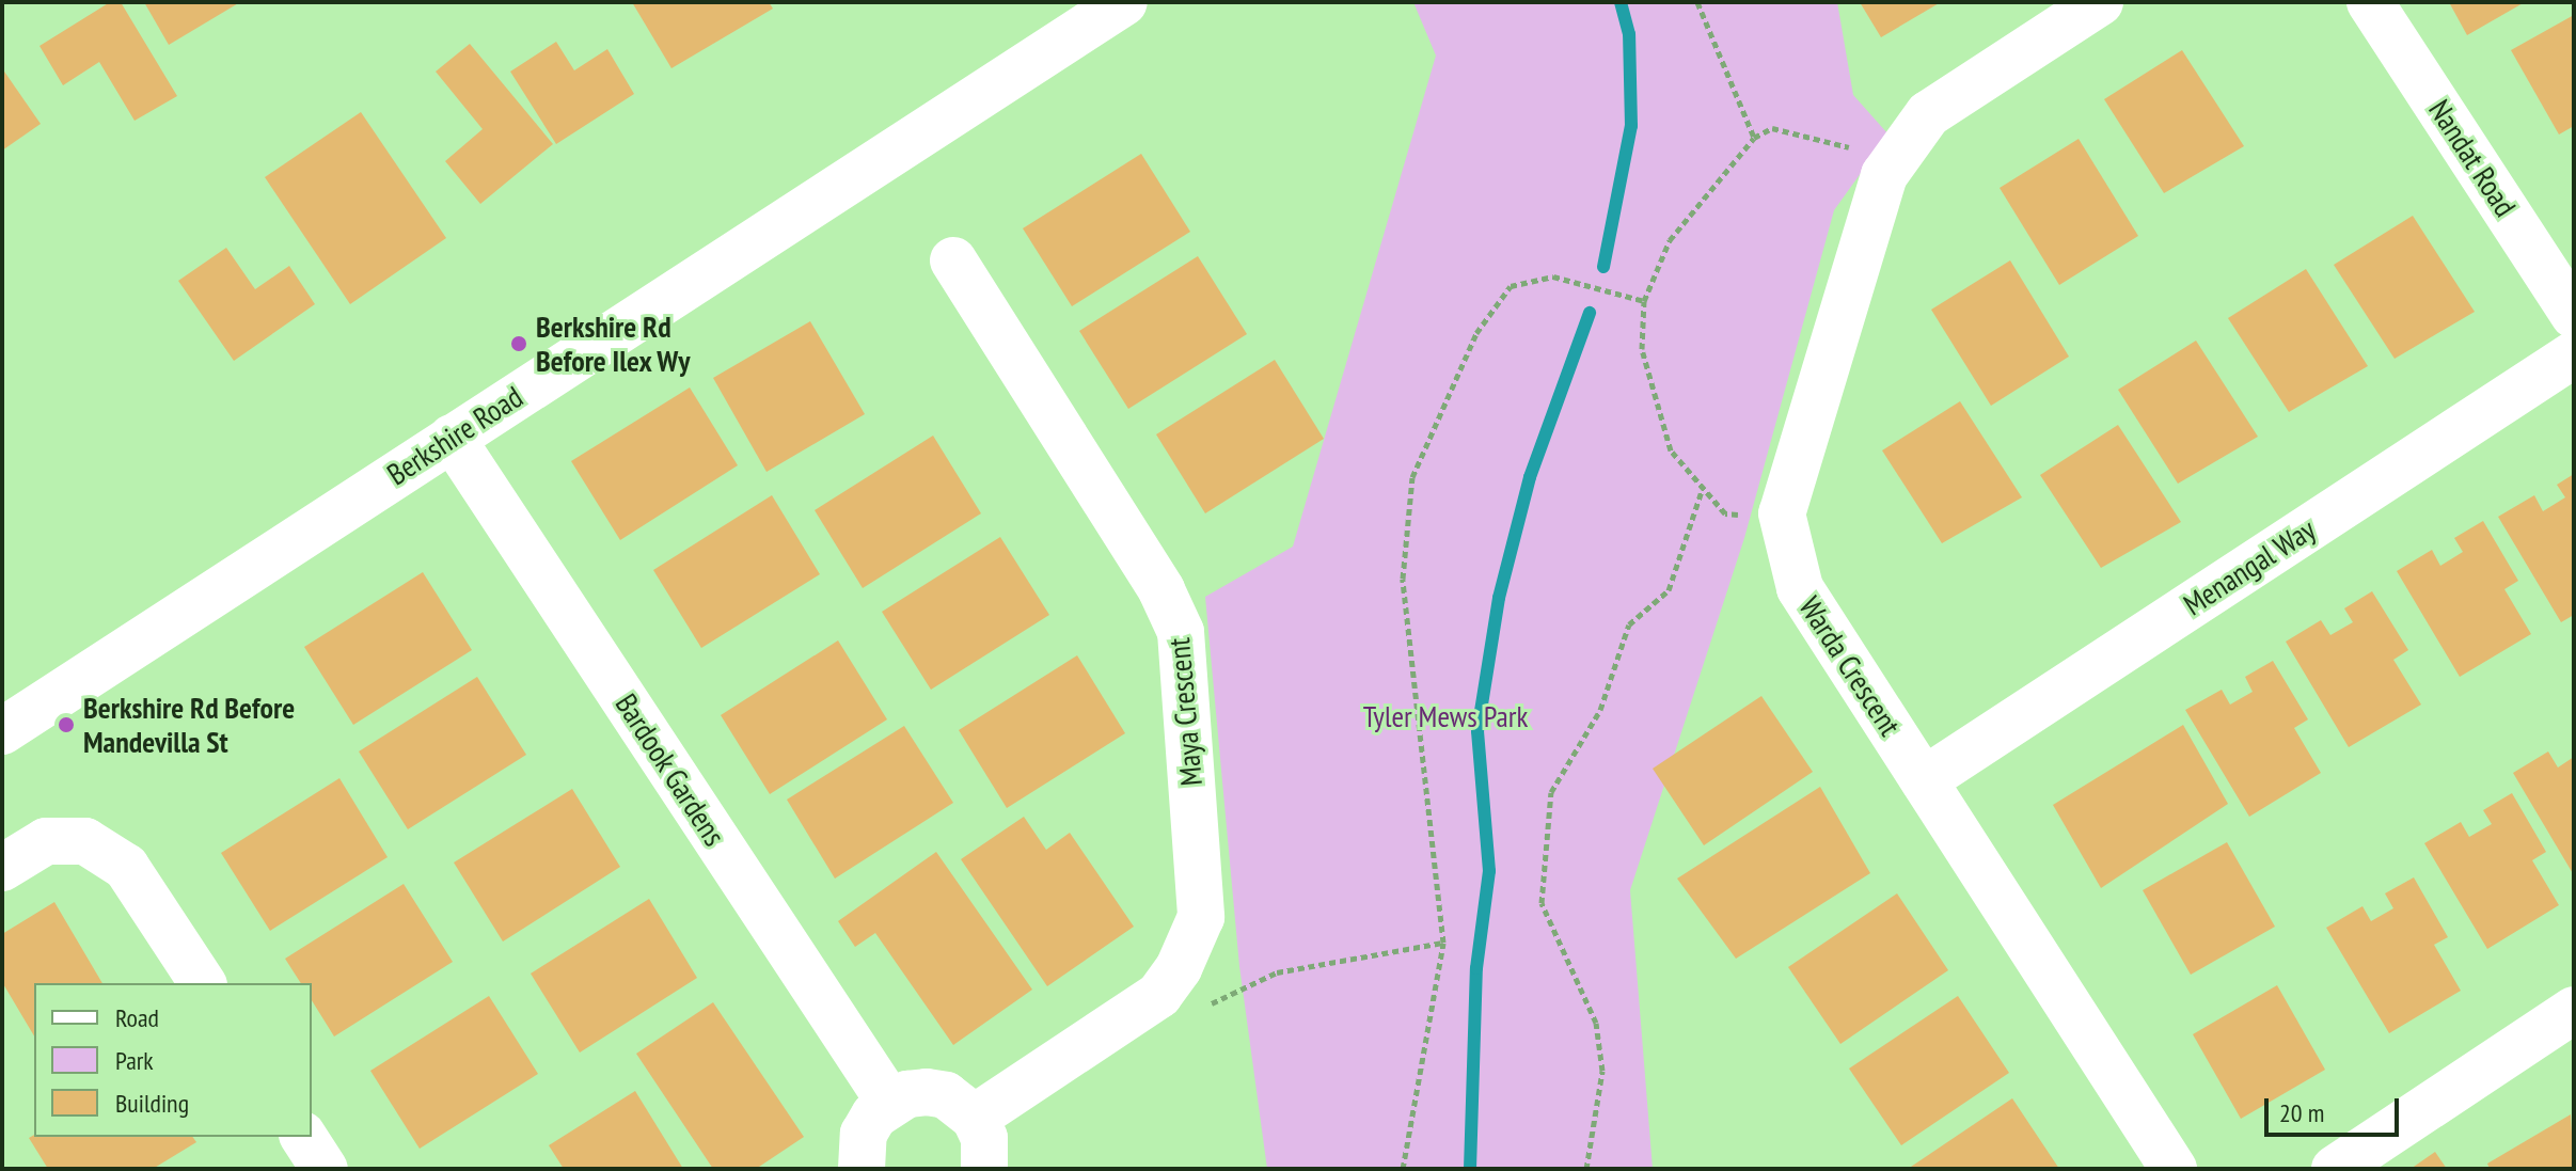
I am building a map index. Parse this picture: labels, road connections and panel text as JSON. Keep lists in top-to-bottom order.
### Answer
{
  "streets": {
    "street": [
      "Nandat Road",
      "Berkshire Road",
      "Menangal Way",
      "Warda Crescent",
      "Maya Crescent",
      "Bardook Gardens"
    ]
  },
  "crossings": [
    ["Berkshire Road", "Bardook Gardens"],
    ["Menangal Way", "Warda Crescent"]
  ],
  "parks": ["Tyler Mews Park"],
  "places": ["Berkshire Rd Before Ilex Wy", "Berkshire Rd Before Mandevilla St"],
  "legend": ["Road", "Park", "Building"],
  "scale_bar": "20 m"
}
